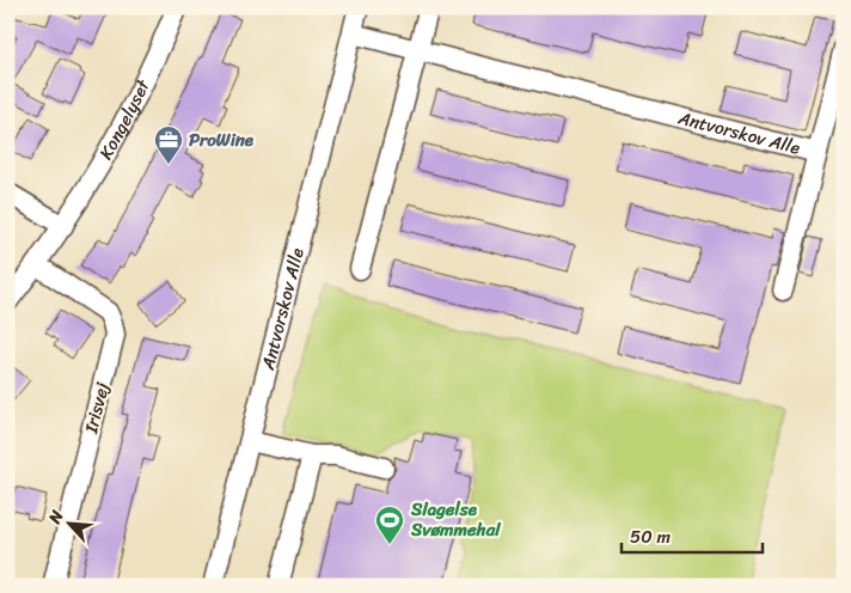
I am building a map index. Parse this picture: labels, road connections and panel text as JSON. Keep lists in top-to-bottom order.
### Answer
{
  "streets": {
    "street": ["Kongelyset", "Antvorskov Alle", "Irisvej"]
  },
  "crossings": [
    ["Kongelyset", "Irisvej"]
  ],
  "places": {
    "office": ["ProWine"],
    "sports": ["Slagelse Svømmehal"]
  },
  "scale_bar": "50 m",
  "north": "top left"
}
